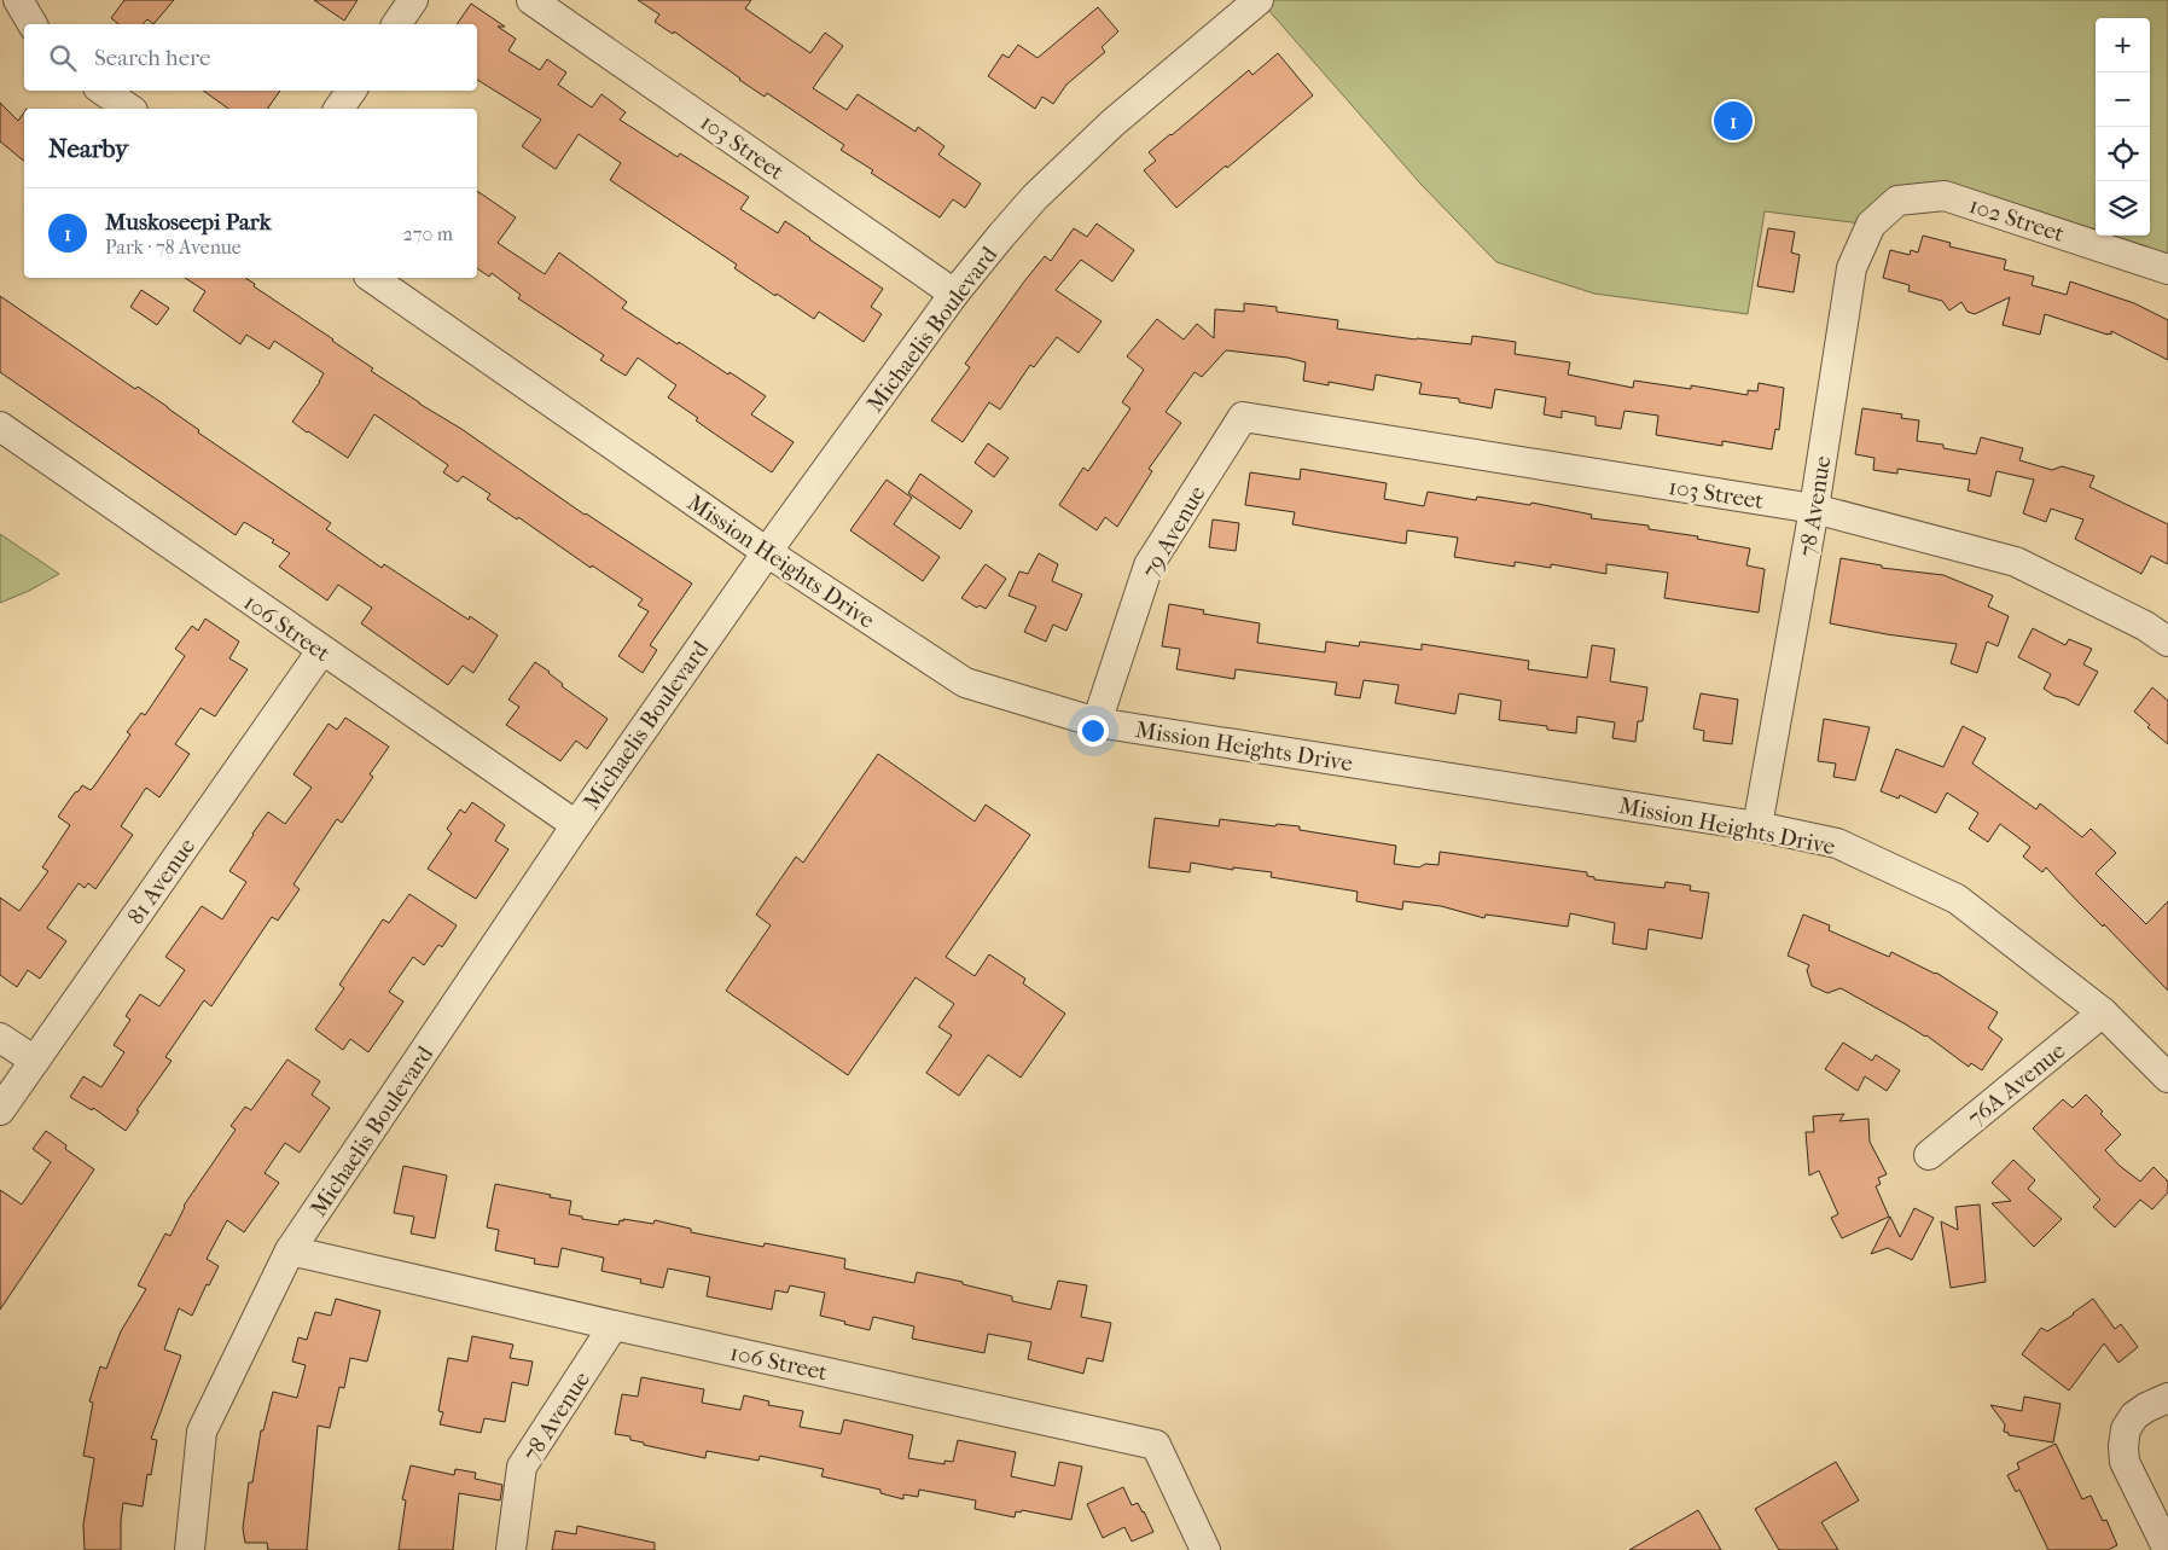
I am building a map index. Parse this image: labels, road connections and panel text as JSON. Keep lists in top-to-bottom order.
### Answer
{
  "streets": {
    "street": [
      "103 Street",
      "102 Street",
      "Michaelis Boulevard",
      "78 Avenue",
      "79 Avenue",
      "Mission Heights Drive",
      "106 Street",
      "81 Avenue",
      "76A Avenue"
    ]
  },
  "crossings": [
    ["103 Street", "Michaelis Boulevard"],
    ["103 Street", "78 Avenue"],
    ["103 Street", "79 Avenue"],
    ["102 Street", "78 Avenue"],
    ["Michaelis Boulevard", "Mission Heights Drive"],
    ["Michaelis Boulevard", "106 Street"],
    ["78 Avenue", "Mission Heights Drive"],
    ["78 Avenue", "106 Street"],
    ["79 Avenue", "Mission Heights Drive"],
    ["Mission Heights Drive", "76A Avenue"],
    ["106 Street", "81 Avenue"]
  ],
  "page": {
    "map_buttons": ["+", "−"],
    "search": "Search here",
    "pins": "1",
    "heading": "Nearby",
    "list": [
      {
        "mark": "1",
        "name": "Muskoseepi Park",
        "note": "Park · 78 Avenue",
        "value": "270 m"
      }
    ]
  }
}
